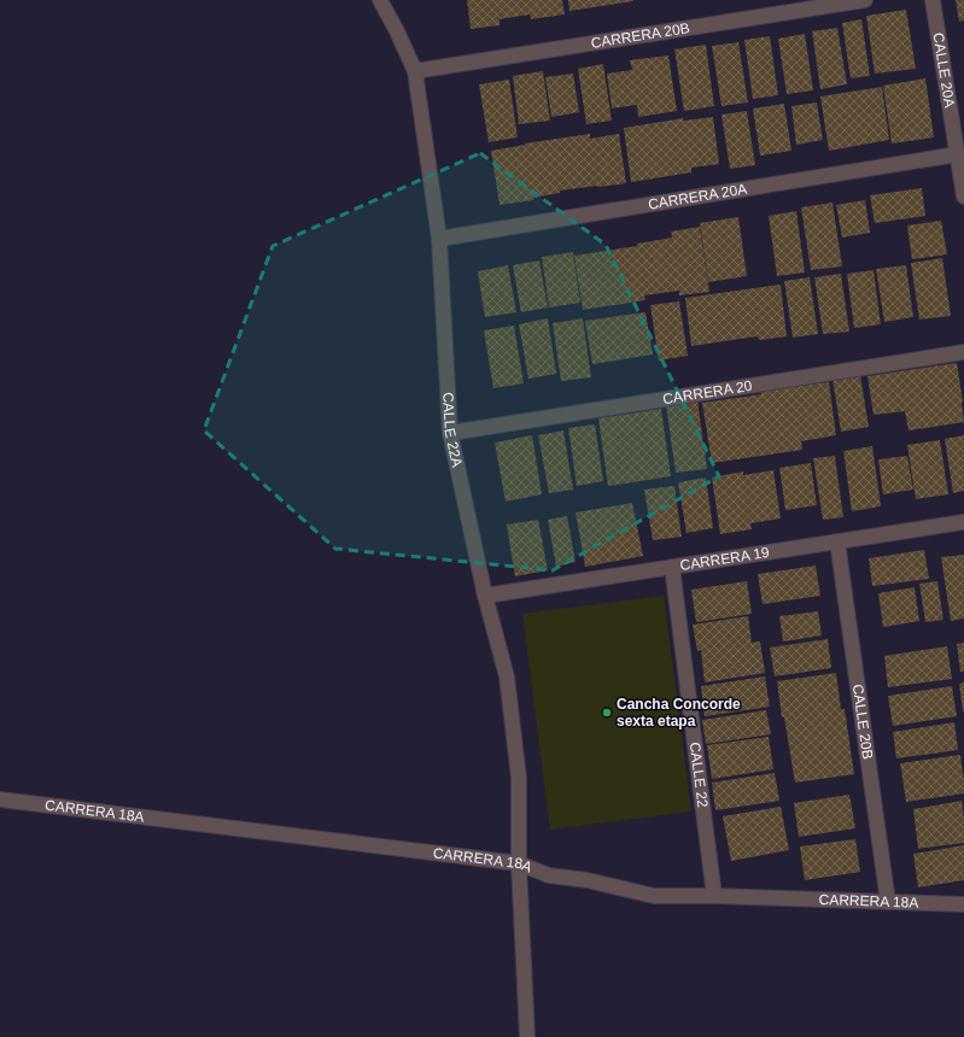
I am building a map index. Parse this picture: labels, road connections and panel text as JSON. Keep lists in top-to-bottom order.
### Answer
{
  "streets": {
    "street": [
      "CARRERA 20B",
      "CALLE 20A",
      "CARRERA 20A",
      "CARRERA 20",
      "CALLE 22A",
      "CARRERA 19",
      "CALLE 20B",
      "CALLE 22",
      "CARRERA 18A"
    ]
  },
  "crossings": [
    ["CARRERA 20B", "CALLE 22A"],
    ["CALLE 20A", "CARRERA 20A"],
    ["CARRERA 20A", "CALLE 22A"],
    ["CARRERA 20", "CALLE 22A"],
    ["CALLE 22A", "CARRERA 19"],
    ["CALLE 22A", "CARRERA 18A"],
    ["CARRERA 19", "CALLE 20B"],
    ["CARRERA 19", "CALLE 22"],
    ["CALLE 20B", "CARRERA 18A"],
    ["CALLE 22", "CARRERA 18A"]
  ],
  "places": ["Cancha Concorde sexta etapa"]
}
